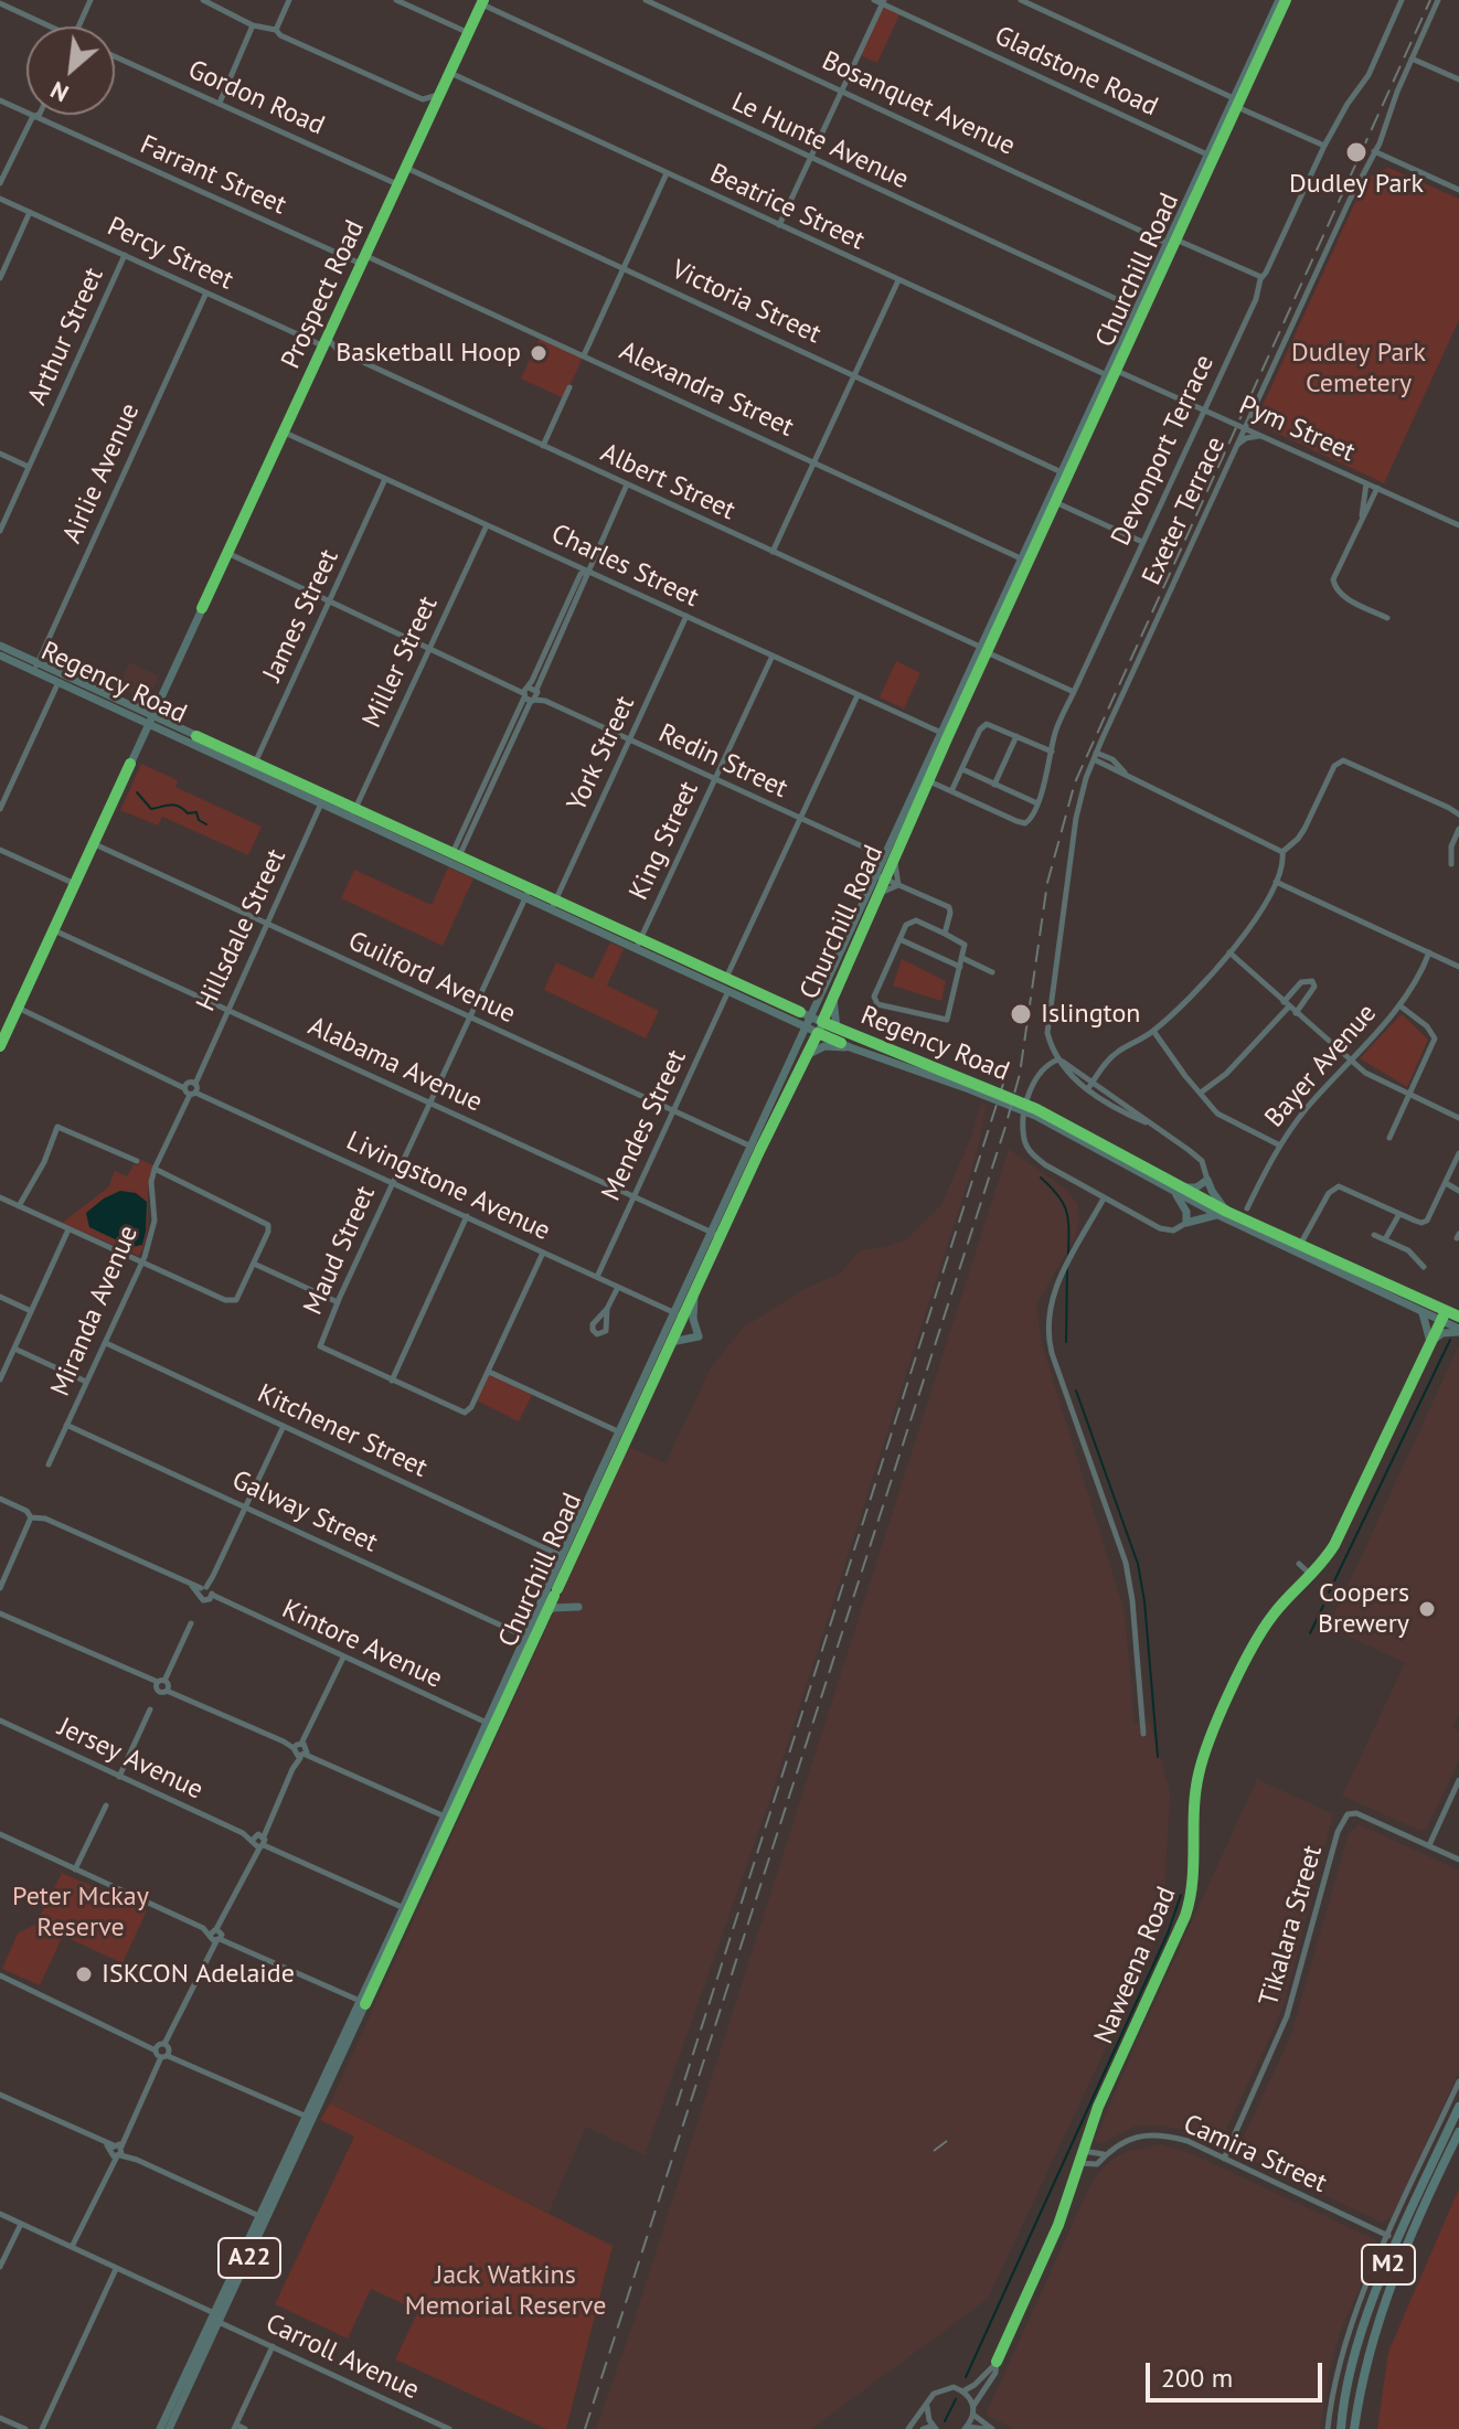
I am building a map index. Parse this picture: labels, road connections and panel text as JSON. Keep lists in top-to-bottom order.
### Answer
{
  "streets": {
    "highway": ["M2"],
    "main road": [
      "Churchill Road",
      "Prospect Road",
      "Regency Road",
      "A22"
    ],
    "street": [
      "Gladstone Road",
      "Gordon Road",
      "Bosanquet Avenue",
      "Le Hunte Avenue",
      "Farrant Street",
      "Beatrice Street",
      "Percy Street",
      "Victoria Street",
      "Arthur Street",
      "Alexandra Street",
      "Pym Street",
      "Devonport Terrace",
      "Airlie Avenue",
      "Albert Street",
      "Exeter Terrace",
      "Charles Street",
      "James Street",
      "Miller Street",
      "York Street",
      "Redin Street",
      "King Street",
      "Hillsdale Street",
      "Guilford Avenue",
      "Alabama Avenue",
      "Bayer Avenue",
      "Mendes Street",
      "Livingstone Avenue",
      "Maud Street",
      "Miranda Avenue",
      "Kitchener Street",
      "Galway Street",
      "Kintore Avenue",
      "Jersey Avenue",
      "Tikalara Street",
      "Naweena Road",
      "Camira Street",
      "Carroll Avenue"
    ]
  },
  "crossings": [
    ["Gladstone Road", "Churchill Road"],
    ["Gordon Road", "Prospect Road"],
    ["Bosanquet Avenue", "Churchill Road"],
    ["Bosanquet Avenue", "Devonport Terrace"],
    ["Le Hunte Avenue", "Churchill Road"],
    ["Le Hunte Avenue", "Prospect Road"],
    ["Farrant Street", "Prospect Road"],
    ["Farrant Street", "Alexandra Street"],
    ["Beatrice Street", "Churchill Road"],
    ["Beatrice Street", "Prospect Road"],
    ["Percy Street", "Prospect Road"],
    ["Percy Street", "Arthur Street"],
    ["Percy Street", "Airlie Avenue"],
    ["Percy Street", "Albert Street"],
    ["Churchill Road", "Victoria Street"],
    ["Churchill Road", "Alexandra Street"],
    ["Churchill Road", "Pym Street"],
    ["Churchill Road", "Albert Street"],
    ["Churchill Road", "Charles Street"],
    ["Churchill Road", "Regency Road"],
    ["Churchill Road", "Redin Street"],
    ["Churchill Road", "Guilford Avenue"],
    ["Churchill Road", "Alabama Avenue"],
    ["Churchill Road", "Livingstone Avenue"],
    ["Churchill Road", "Kitchener Street"],
    ["Churchill Road", "Galway Street"],
    ["Churchill Road", "Kintore Avenue"],
    ["Churchill Road", "Jersey Avenue"],
    ["Churchill Road", "Carroll Avenue"],
    ["Prospect Road", "Victoria Street"],
    ["Prospect Road", "Alexandra Street"],
    ["Prospect Road", "Albert Street"],
    ["Prospect Road", "Charles Street"],
    ["Prospect Road", "Regency Road"],
    ["Prospect Road", "Guilford Avenue"],
    ["Prospect Road", "Alabama Avenue"],
    ["Prospect Road", "Livingstone Avenue"],
    ["Pym Street", "Devonport Terrace"],
    ["Pym Street", "Exeter Terrace"],
    ["Devonport Terrace", "Albert Street"],
    ["Airlie Avenue", "Regency Road"],
    ["Charles Street", "James Street"],
    ["Charles Street", "Miller Street"],
    ["Charles Street", "York Street"],
    ["Charles Street", "King Street"],
    ["James Street", "Regency Road"],
    ["Miller Street", "Regency Road"],
    ["Regency Road", "York Street"],
    ["Regency Road", "King Street"],
    ["Regency Road", "Hillsdale Street"],
    ["Regency Road", "Mendes Street"],
    ["Regency Road", "Maud Street"],
    ["Regency Road", "Naweena Road"],
    ["York Street", "Redin Street"],
    ["Redin Street", "King Street"],
    ["Hillsdale Street", "Guilford Avenue"],
    ["Hillsdale Street", "Alabama Avenue"],
    ["Hillsdale Street", "Livingstone Avenue"],
    ["Hillsdale Street", "Miranda Avenue"],
    ["Guilford Avenue", "Mendes Street"],
    ["Guilford Avenue", "Maud Street"],
    ["Alabama Avenue", "Mendes Street"],
    ["Alabama Avenue", "Maud Street"],
    ["Mendes Street", "Livingstone Avenue"],
    ["Livingstone Avenue", "Maud Street"],
    ["Miranda Avenue", "Kitchener Street"],
    ["Miranda Avenue", "Galway Street"],
    ["Tikalara Street", "Camira Street"],
    ["Naweena Road", "Camira Street"]
  ],
  "parks": ["Dudley Park Cemetery", "Peter Mckay Reserve", "Jack Watkins Memorial Reserve"],
  "places": [
    "Dudley Park",
    "Basketball Hoop",
    "Islington",
    "Coopers Brewery",
    "ISKCON Adelaide"
  ],
  "scale_bar": "200 m",
  "north": "bottom left"
}
